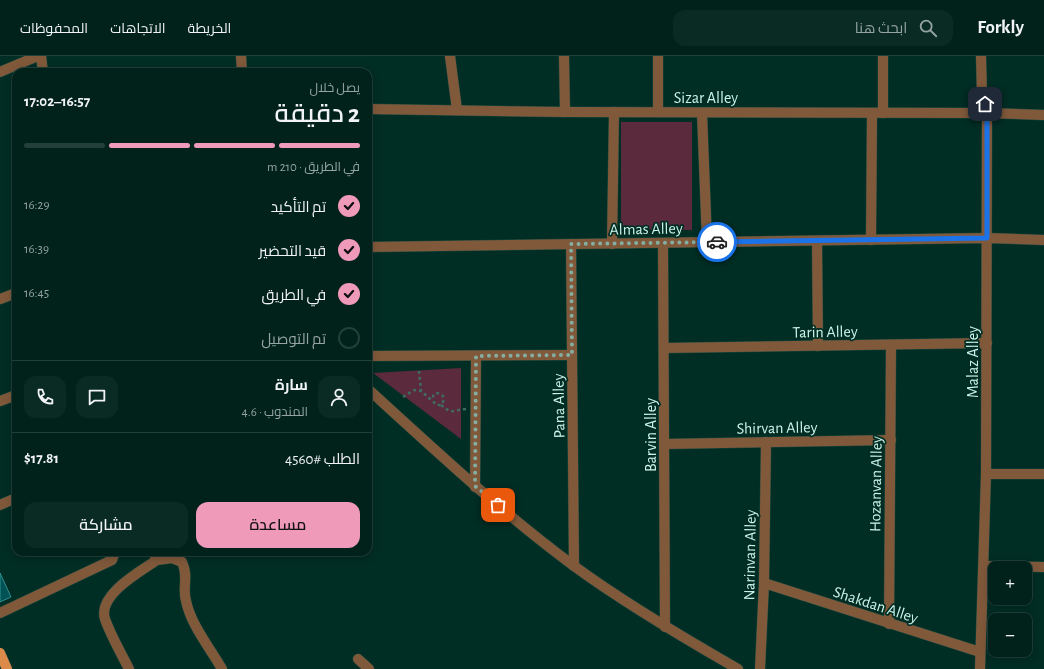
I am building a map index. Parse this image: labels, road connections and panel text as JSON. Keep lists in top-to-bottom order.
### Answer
{
  "streets": {
    "street": [
      "Sizar Alley",
      "Almas Alley",
      "Tarin Alley",
      "Malaz Alley",
      "Pana Alley",
      "Shirvan Alley",
      "Barvin Alley",
      "Hozanvan Alley",
      "Narinvan Alley",
      "Shakdan Alley"
    ]
  },
  "crossings": [
    ["Sizar Alley", "Malaz Alley"],
    ["Almas Alley", "Malaz Alley"],
    ["Almas Alley", "Pana Alley"],
    ["Almas Alley", "Barvin Alley"],
    ["Tarin Alley", "Malaz Alley"],
    ["Tarin Alley", "Barvin Alley"],
    ["Tarin Alley", "Hozanvan Alley"],
    ["Malaz Alley", "Shakdan Alley"],
    ["Shirvan Alley", "Barvin Alley"],
    ["Shirvan Alley", "Hozanvan Alley"],
    ["Shirvan Alley", "Narinvan Alley"],
    ["Hozanvan Alley", "Shakdan Alley"],
    ["Narinvan Alley", "Shakdan Alley"]
  ],
  "page": {
    "header": "Forkly",
    "search": "ابحث هنا",
    "nav": ["الخريطة", "الاتجاهات", "المحفوظات"],
    "heading": ["2 دقيقة", "يصل خلال", "16:57–17:02"],
    "panel": [
      "سارة",
      "المندوب · 4.6",
      "الطلب #4560",
      "$17.81"
    ],
    "bar": "في الطريق · 210 m",
    "list": [
      ["تم التأكيد", "16:29"],
      ["قيد التحضير", "16:39"],
      ["في الطريق", "16:45"],
      "تم التوصيل"
    ],
    "buttons": ["مساعدة", "مشاركة"],
    "map_buttons": ["+", "−"]
  }
}
